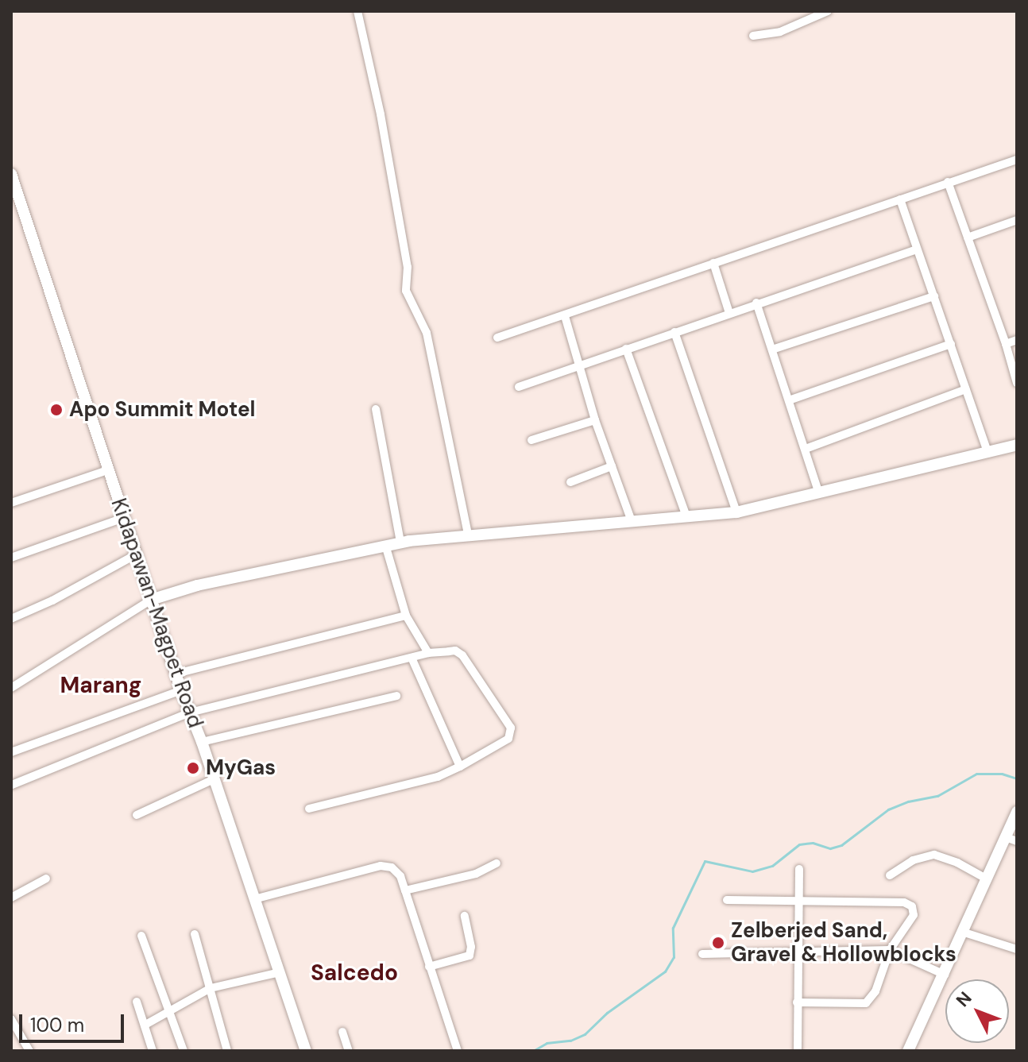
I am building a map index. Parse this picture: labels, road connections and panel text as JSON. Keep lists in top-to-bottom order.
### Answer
{
  "streets": {
    "main road": ["Kidapawan-Magpet Road"]
  },
  "districts": ["Marang", "Salcedo"],
  "places": ["Apo Summit Motel", "MyGas", "Zelberjed Sand, Gravel & Hollowblocks"],
  "scale_bar": "100 m",
  "north": "top left"
}
